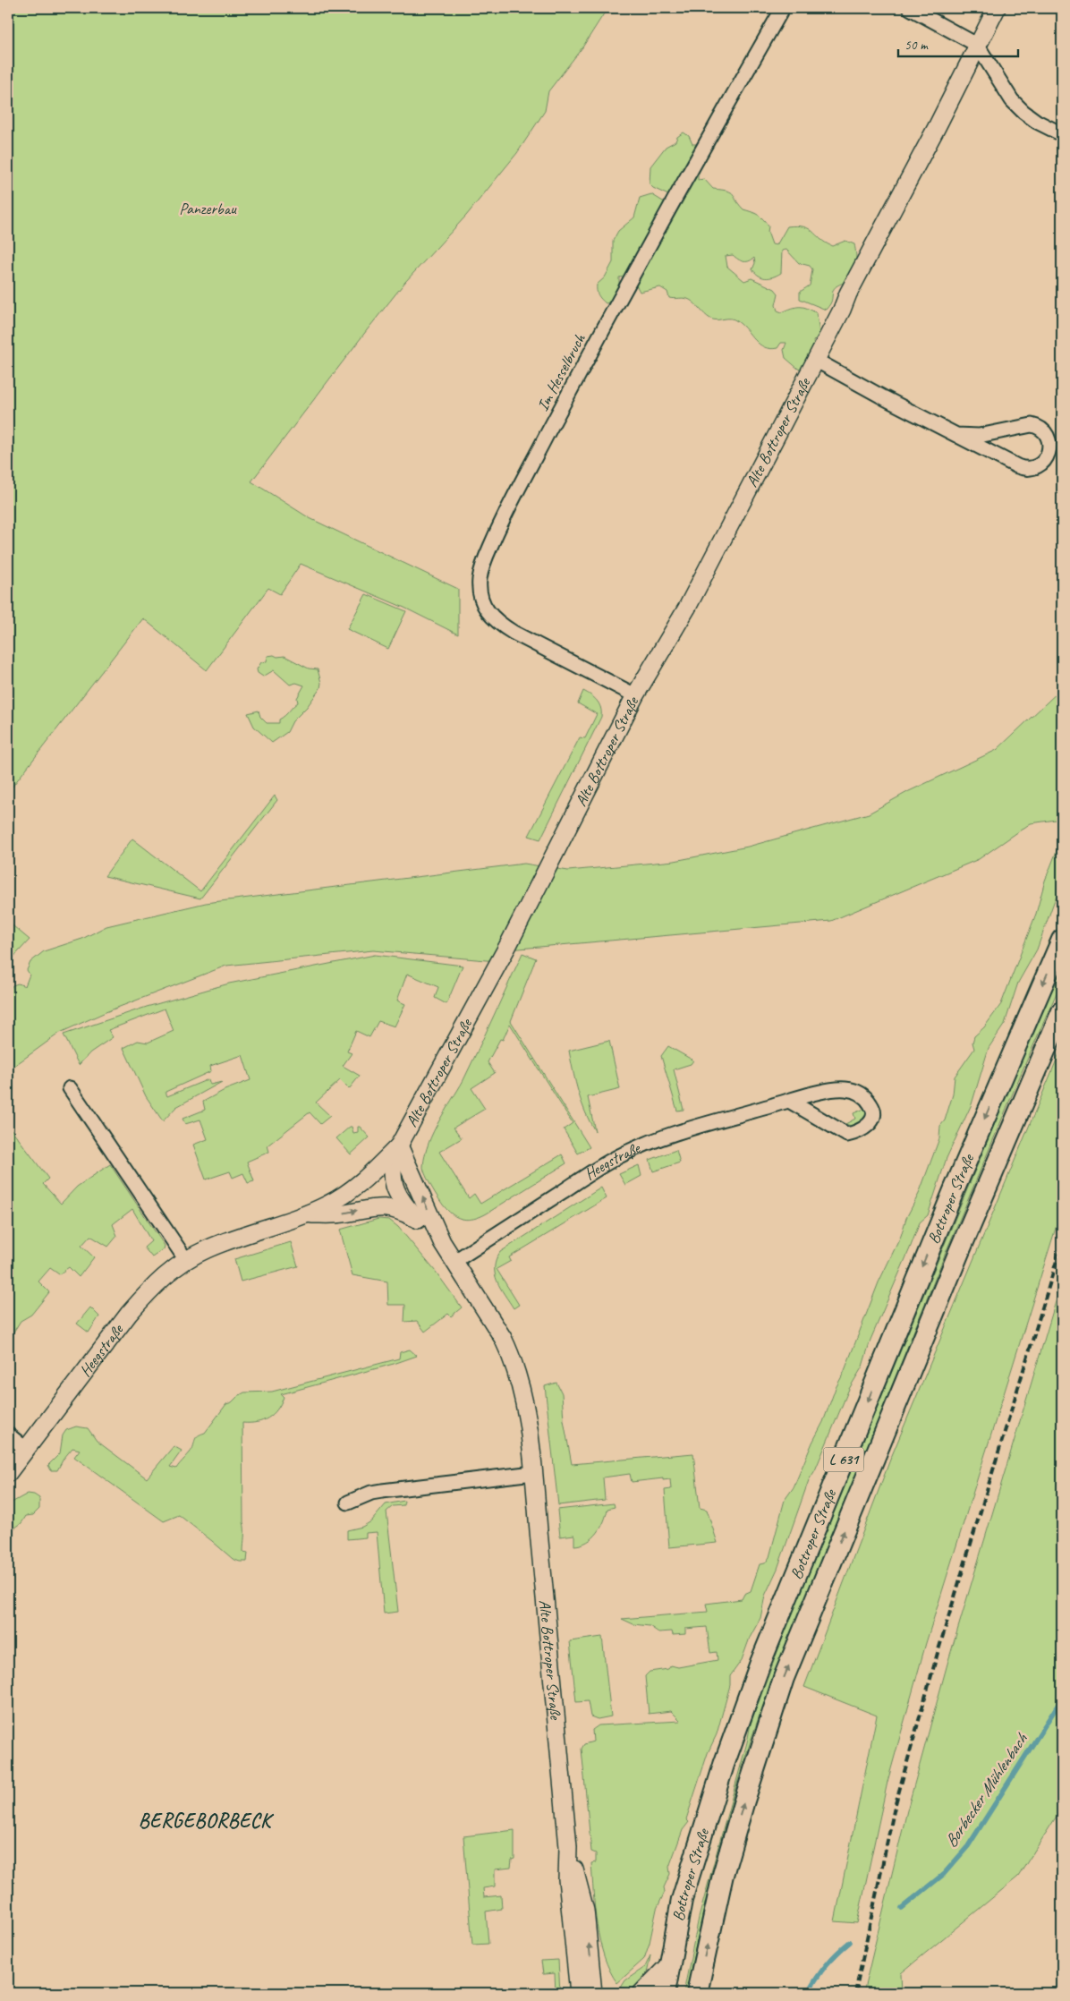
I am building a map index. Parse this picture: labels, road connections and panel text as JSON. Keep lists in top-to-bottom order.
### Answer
{
  "streets": {
    "main road": ["Bottroper Straße", "L 631"],
    "street": ["Im Hesselbruch", "Alte Bottroper Straße", "Heegstraße"]
  },
  "crossings": [
    ["Im Hesselbruch", "Alte Bottroper Straße"],
    ["Alte Bottroper Straße", "Heegstraße"]
  ],
  "districts": ["BERGEBORBECK"],
  "water": ["Borbecker Mühlenbach"],
  "parks": ["Panzerbau"],
  "scale_bar": "50 m"
}
